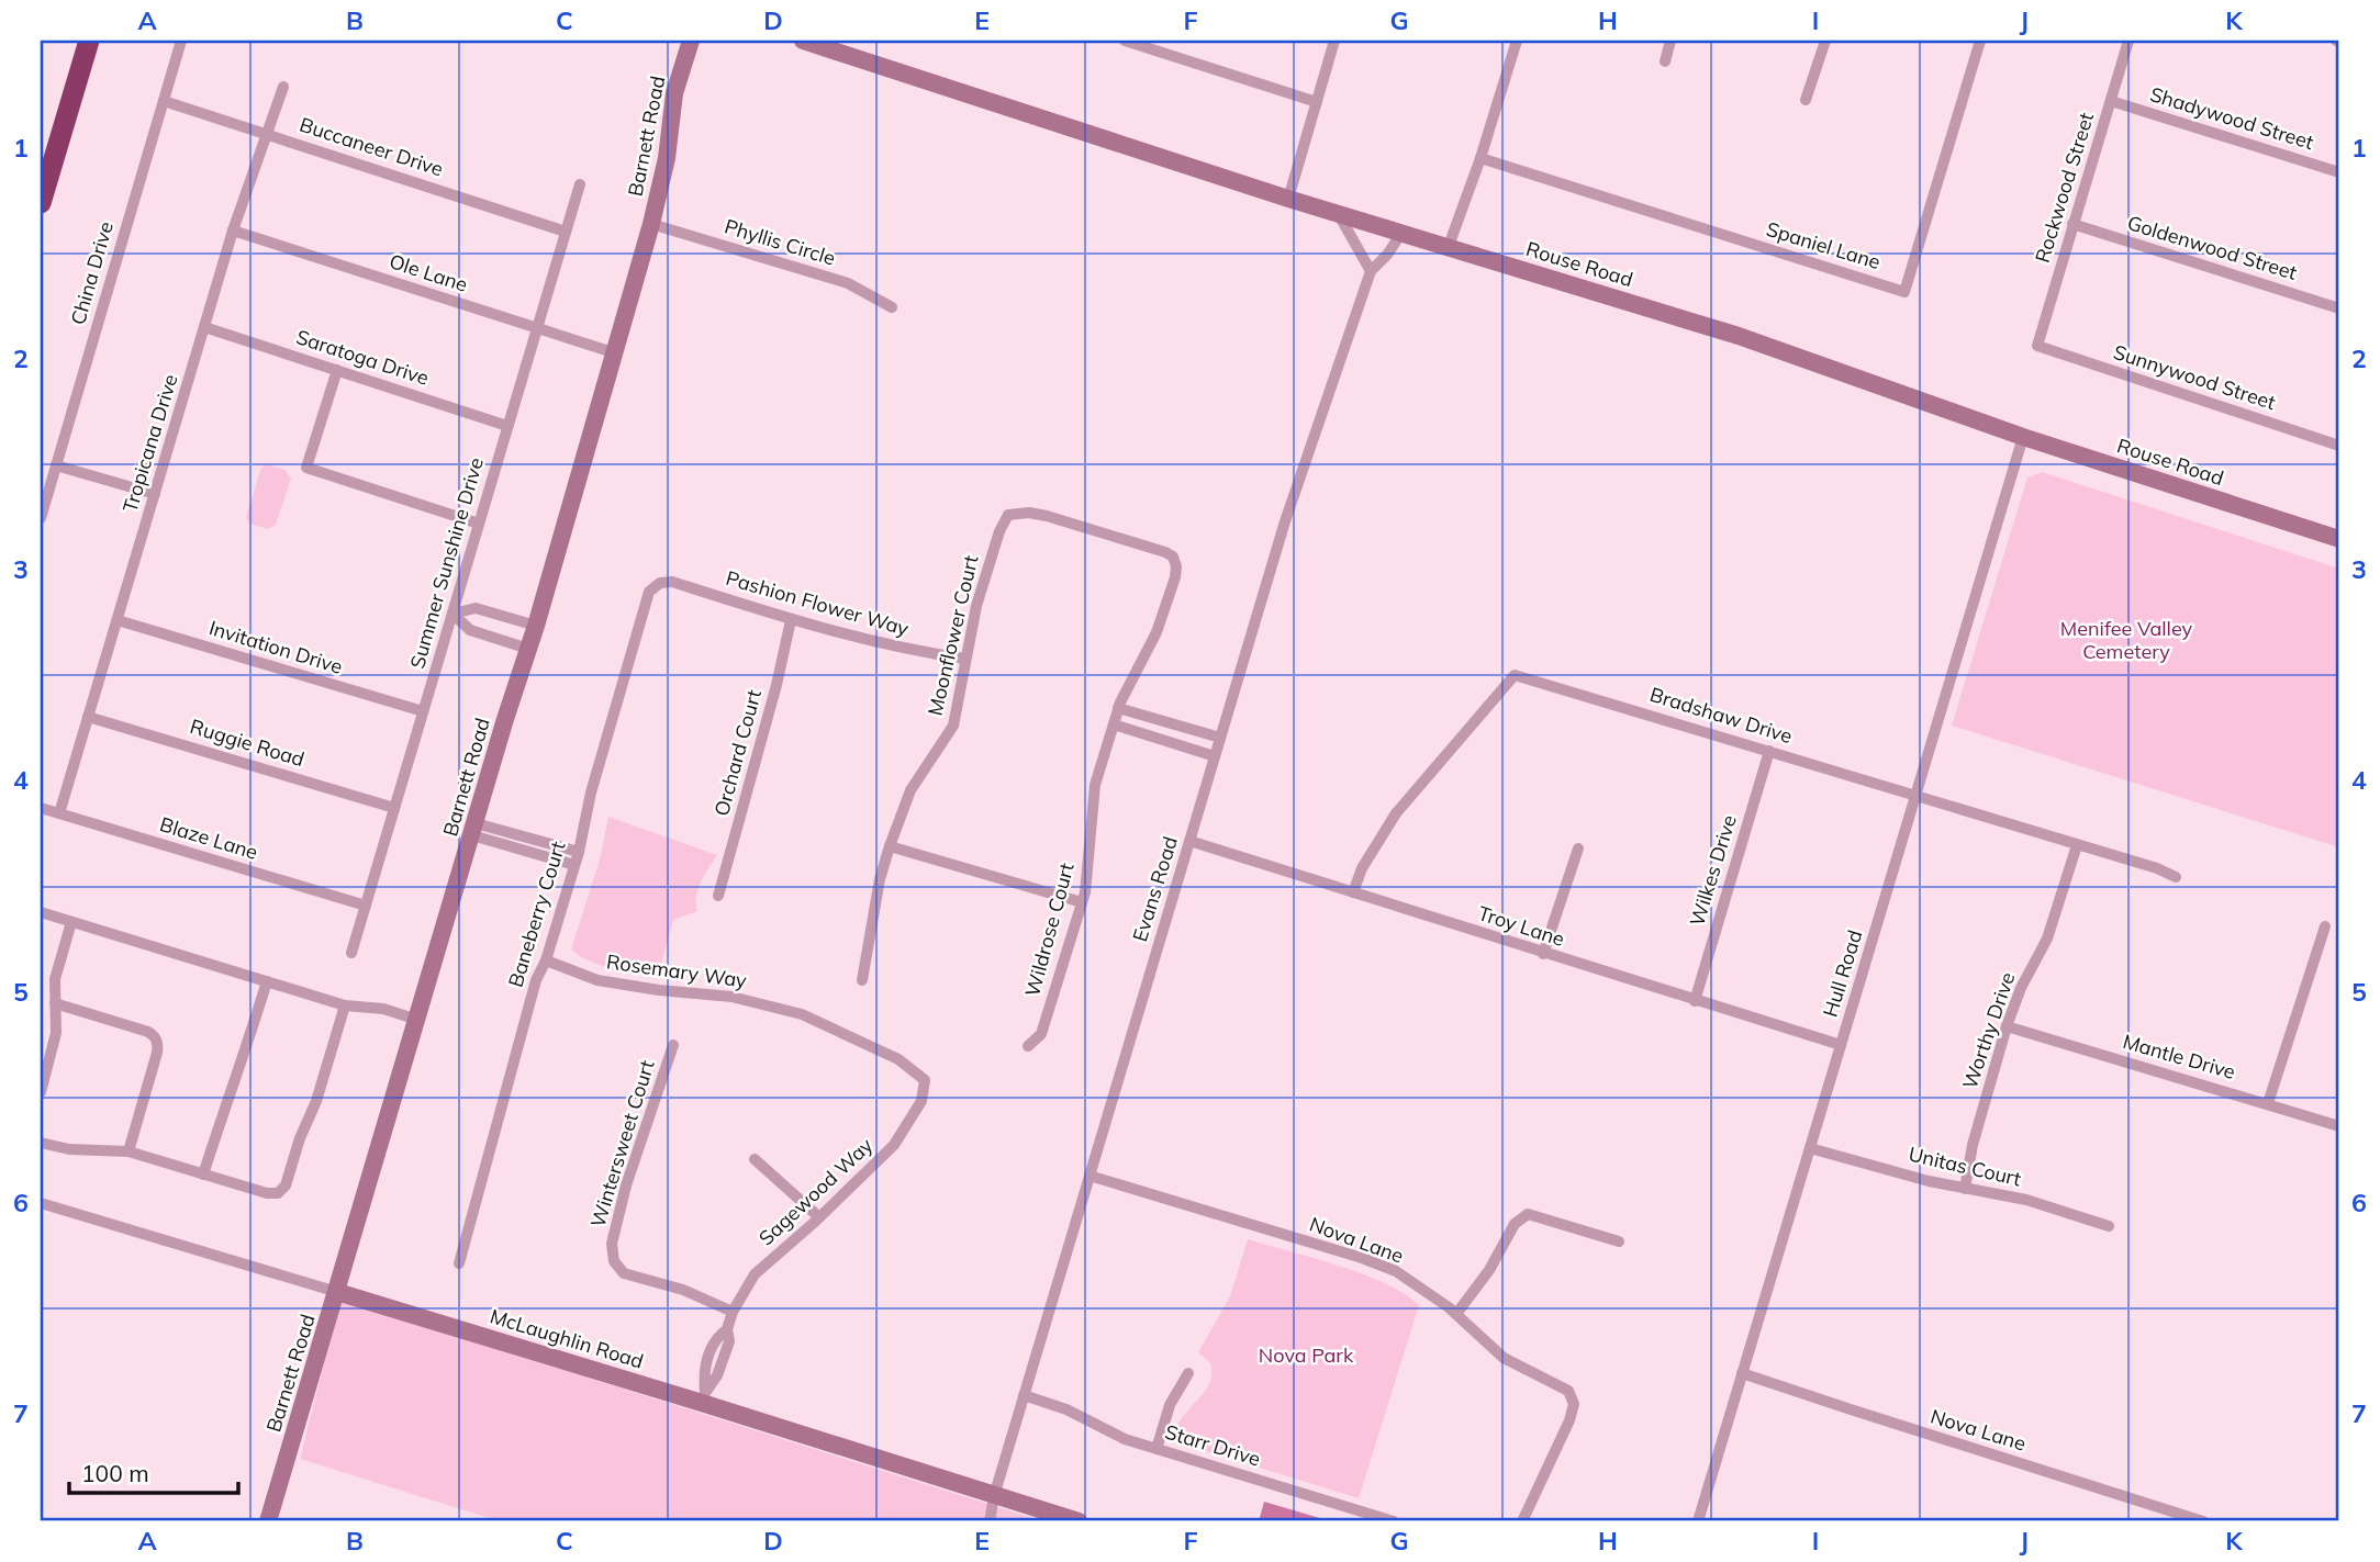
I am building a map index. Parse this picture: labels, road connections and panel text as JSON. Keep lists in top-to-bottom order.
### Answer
{
  "streets": {
    "street": [
      "Shadywood Street",
      "Barnett Road",
      "Buccaneer Drive",
      "Rockwood Street",
      "Phyllis Circle",
      "Spaniel Lane",
      "Goldenwood Street",
      "Rouse Road",
      "China Drive",
      "Ole Lane",
      "Saratoga Drive",
      "Sunnywood Street",
      "Tropicana Drive",
      "Summer Sunshine Drive",
      "Pashion Flower Way",
      "Moonflower Court",
      "Invitation Drive",
      "Bradshaw Drive",
      "Ruggie Road",
      "Orchard Court",
      "Blaze Lane",
      "Wilkes Drive",
      "Evans Road",
      "Baneberry Court",
      "Troy Lane",
      "Wildrose Court",
      "Rosemary Way",
      "Hull Road",
      "Worthy Drive",
      "Mantle Drive",
      "Wintersweet Court",
      "Unitas Court",
      "Sagewood Way",
      "Nova Lane",
      "McLaughlin Road",
      "Starr Drive"
    ]
  },
  "crossings": [
    ["Shadywood Street", "Rockwood Street"],
    ["Barnett Road", "Phyllis Circle"],
    ["Barnett Road", "Ole Lane"],
    ["Barnett Road", "McLaughlin Road"],
    ["Buccaneer Drive", "China Drive"],
    ["Buccaneer Drive", "Tropicana Drive"],
    ["Buccaneer Drive", "Summer Sunshine Drive"],
    ["Rockwood Street", "Goldenwood Street"],
    ["Rockwood Street", "Sunnywood Street"],
    ["Rouse Road", "Evans Road"],
    ["Rouse Road", "Hull Road"],
    ["Ole Lane", "Tropicana Drive"],
    ["Ole Lane", "Summer Sunshine Drive"],
    ["Saratoga Drive", "Tropicana Drive"],
    ["Saratoga Drive", "Summer Sunshine Drive"],
    ["Tropicana Drive", "Invitation Drive"],
    ["Tropicana Drive", "Ruggie Road"],
    ["Tropicana Drive", "Blaze Lane"],
    ["Summer Sunshine Drive", "Invitation Drive"],
    ["Summer Sunshine Drive", "Ruggie Road"],
    ["Summer Sunshine Drive", "Blaze Lane"],
    ["Pashion Flower Way", "Moonflower Court"],
    ["Pashion Flower Way", "Orchard Court"],
    ["Pashion Flower Way", "Baneberry Court"],
    ["Moonflower Court", "Wildrose Court"],
    ["Bradshaw Drive", "Wilkes Drive"],
    ["Bradshaw Drive", "Troy Lane"],
    ["Bradshaw Drive", "Hull Road"],
    ["Bradshaw Drive", "Worthy Drive"],
    ["Wilkes Drive", "Troy Lane"],
    ["Evans Road", "Troy Lane"],
    ["Evans Road", "Nova Lane"],
    ["Evans Road", "McLaughlin Road"],
    ["Evans Road", "Starr Drive"],
    ["Baneberry Court", "Rosemary Way"],
    ["Troy Lane", "Hull Road"],
    ["Rosemary Way", "Sagewood Way"],
    ["Hull Road", "Unitas Court"],
    ["Hull Road", "Nova Lane"],
    ["Worthy Drive", "Mantle Drive"],
    ["Worthy Drive", "Unitas Court"],
    ["Wintersweet Court", "Sagewood Way"],
    ["Sagewood Way", "McLaughlin Road"]
  ],
  "parks": ["Menifee Valley Cemetery", "Nova Park"],
  "scale_bar": "100 m",
  "grid": {
    "columns": [
      "A",
      "B",
      "C",
      "D",
      "E",
      "F",
      "G",
      "H",
      "I",
      "J",
      "K"
    ],
    "rows": [
      "1",
      "2",
      "3",
      "4",
      "5",
      "6",
      "7"
    ]
  }
}
